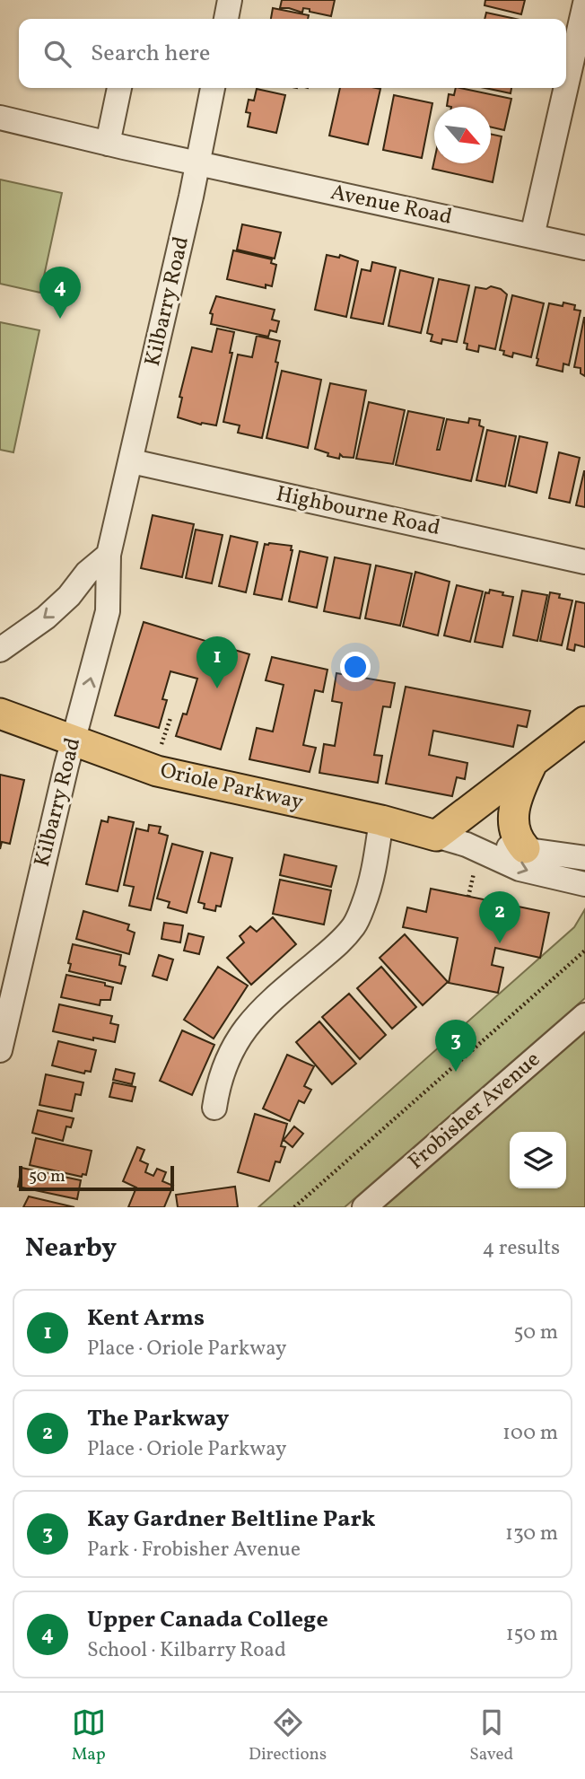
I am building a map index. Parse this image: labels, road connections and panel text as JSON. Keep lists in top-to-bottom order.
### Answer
{
  "streets": {
    "main road": ["Oriole Parkway"],
    "street": [
      "Avenue Road",
      "Kilbarry Road",
      "Highbourne Road",
      "Frobisher Avenue"
    ]
  },
  "crossings": [
    ["Avenue Road", "Kilbarry Road"],
    ["Kilbarry Road", "Highbourne Road"],
    ["Kilbarry Road", "Oriole Parkway"]
  ],
  "scale_bar": "50 m",
  "north": "bottom right",
  "page": {
    "search": "Search here",
    "pins": [
      "4",
      "1",
      "2",
      "3"
    ],
    "scale": "50 m",
    "heading": ["Nearby", "4 results"],
    "list": [
      {
        "mark": "1",
        "name": "Kent Arms",
        "note": "Place · Oriole Parkway",
        "value": "50 m"
      },
      {
        "mark": "2",
        "name": "The Parkway",
        "note": "Place · Oriole Parkway",
        "value": "100 m"
      },
      {
        "mark": "3",
        "name": "Kay Gardner Beltline Park",
        "note": "Park · Frobisher Avenue",
        "value": "130 m"
      },
      {
        "mark": "4",
        "name": "Upper Canada College",
        "note": "School · Kilbarry Road",
        "value": "150 m"
      }
    ],
    "nav": ["Map", "Directions", "Saved"]
  }
}
